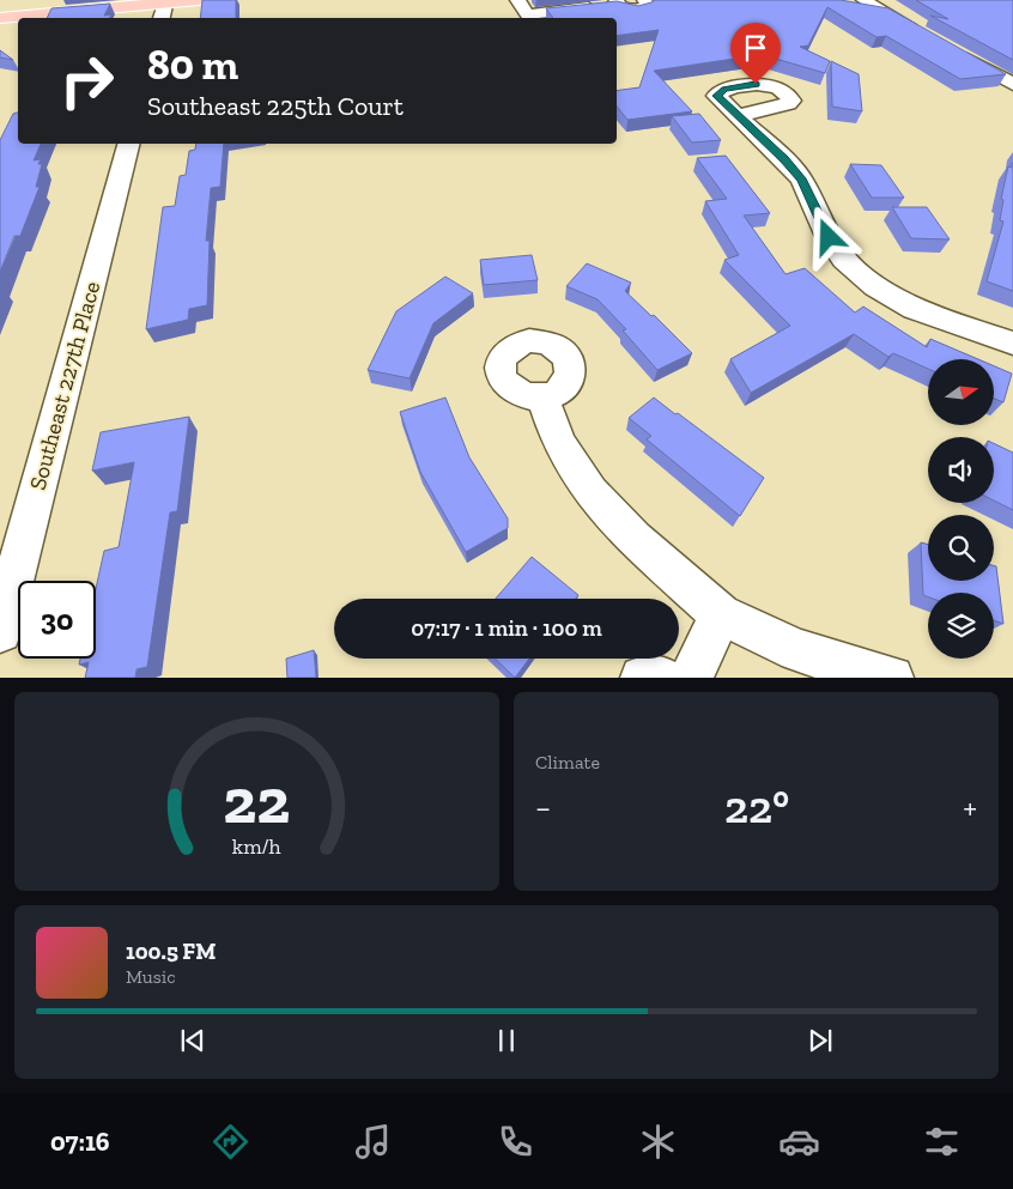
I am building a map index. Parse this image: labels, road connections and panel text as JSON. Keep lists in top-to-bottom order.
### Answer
{
  "streets": {
    "street": ["Southeast 227th Place"]
  },
  "north": "right",
  "page": {
    "turn": ["80 m", "Southeast 225th Court"],
    "limit": "30",
    "trip": "07:17 · 1 min · 100 m",
    "tile": "Climate",
    "heat": ["−", "22°", "+"],
    "song": ["100.5 FM", "Music"],
    "tabs": "07:16",
    "gauge": ["22", "km/h"]
  }
}
